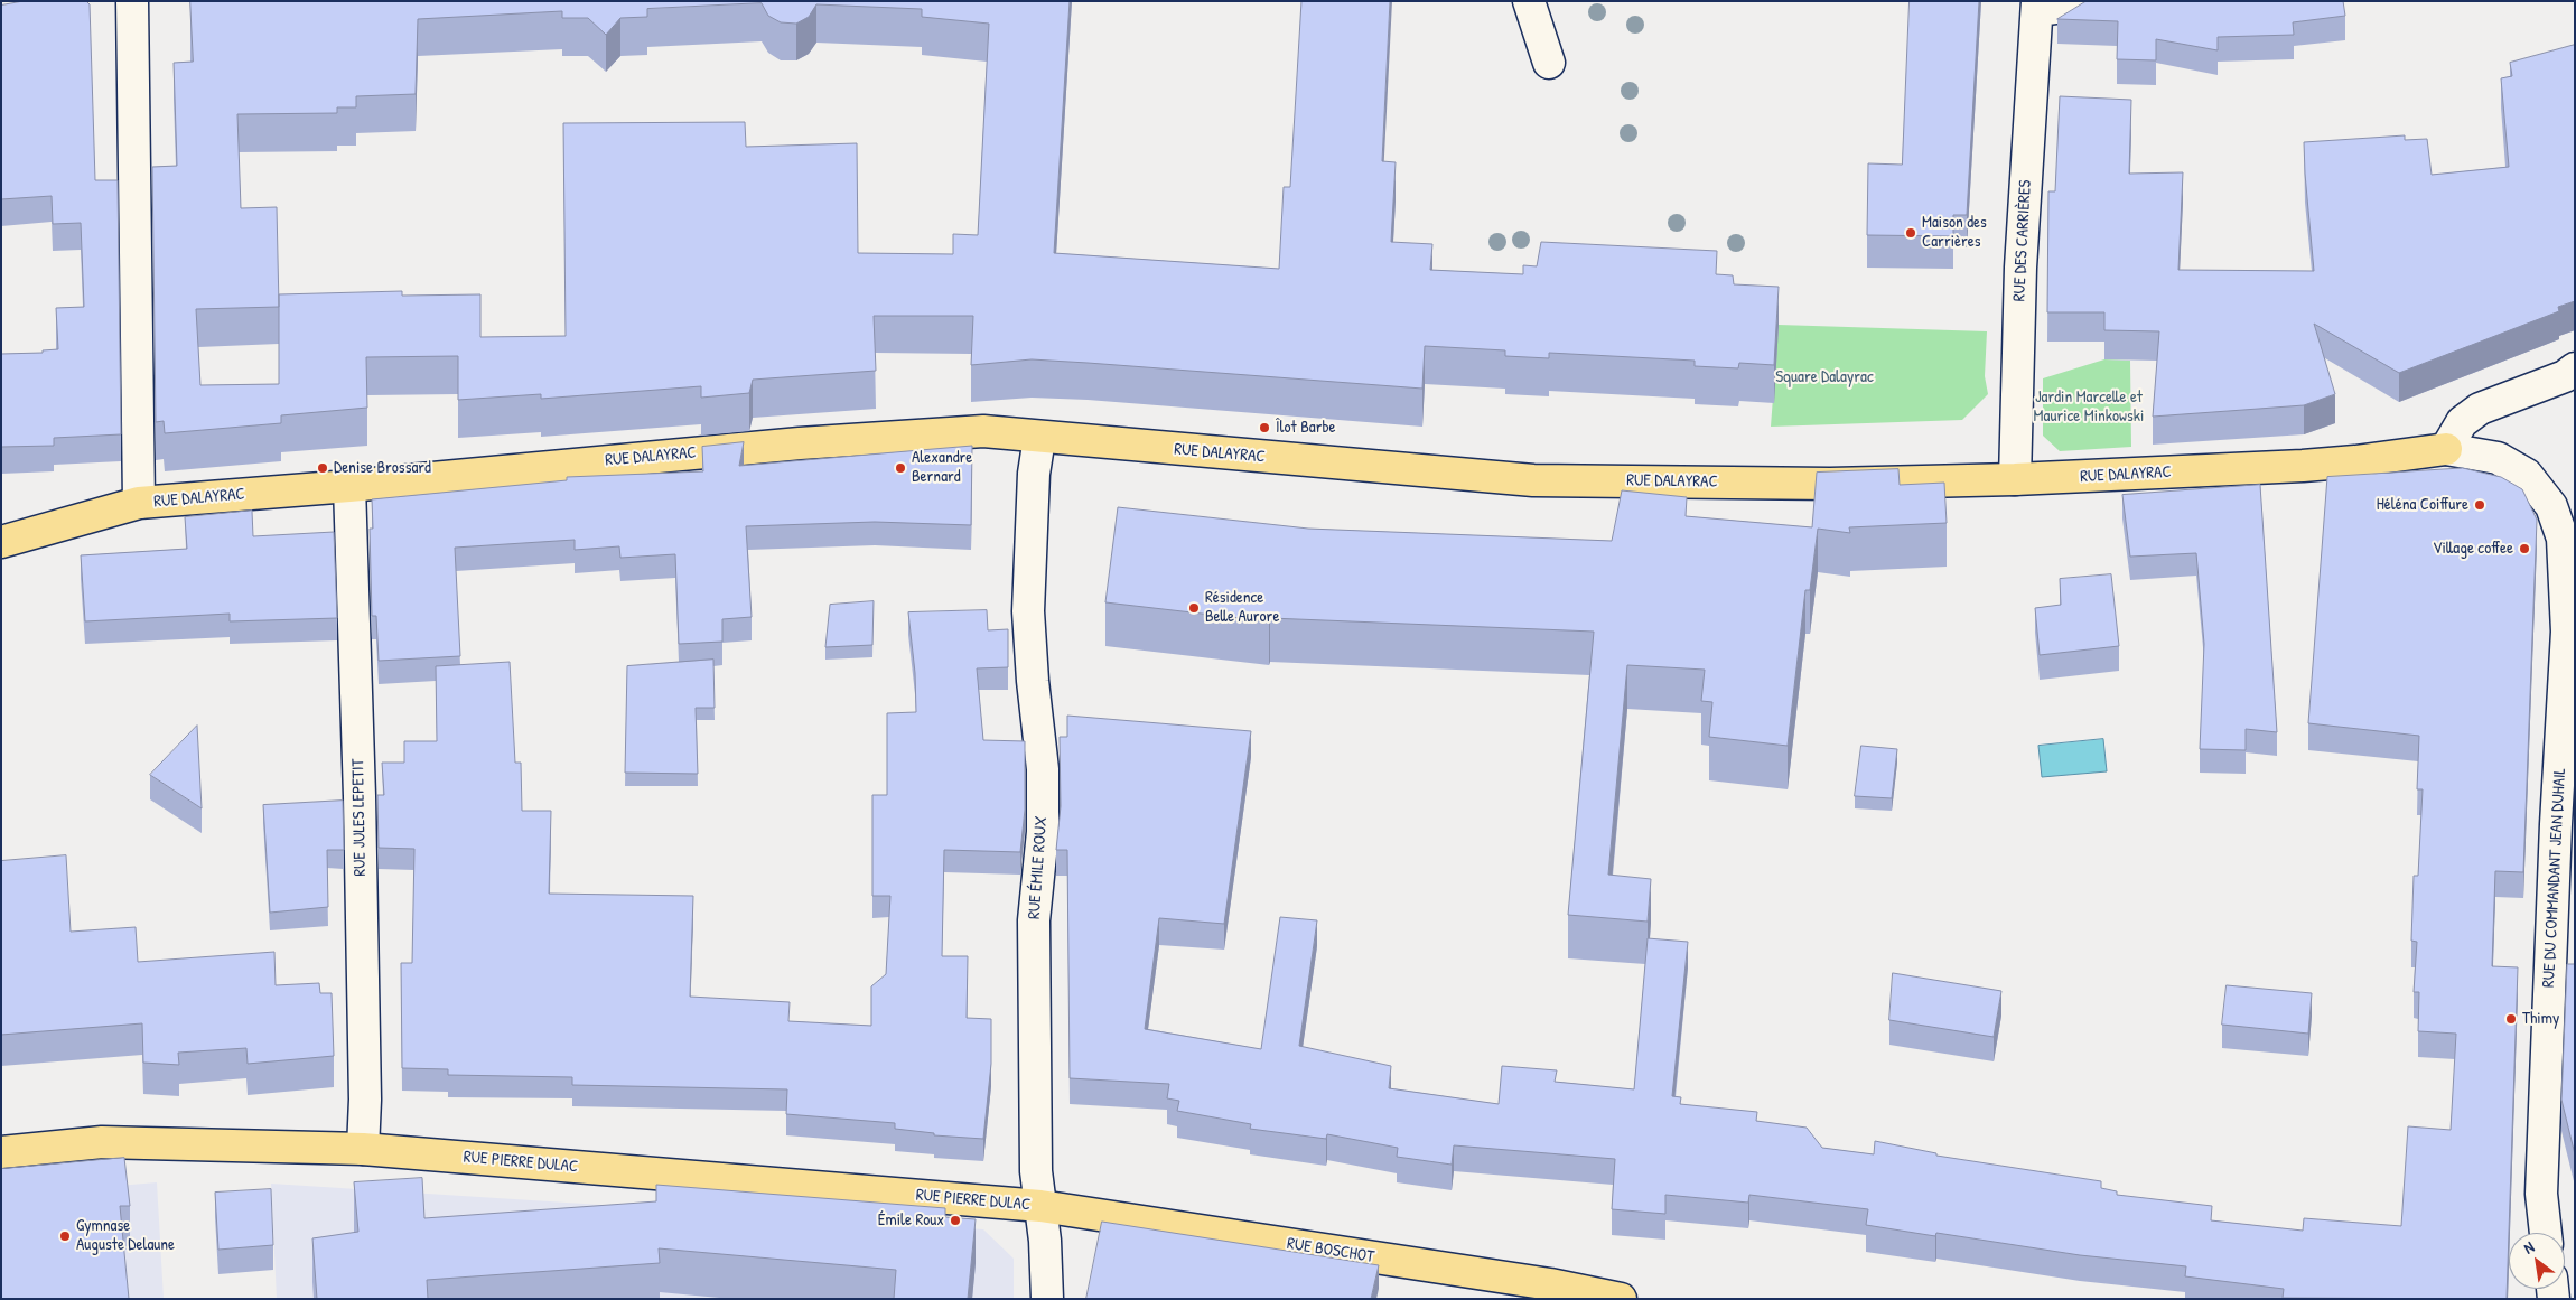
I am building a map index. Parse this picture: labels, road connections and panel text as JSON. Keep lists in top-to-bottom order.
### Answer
{
  "streets": {
    "main road": ["RUE DALAYRAC", "RUE PIERRE DULAC", "RUE BOSCHOT"],
    "street": [
      "RUE DES CARRIÈRES",
      "RUE JULES LEPETIT",
      "RUE ÉMILE ROUX",
      "RUE DU COMMANDANT JEAN DUHAIL"
    ]
  },
  "crossings": [
    ["RUE DES CARRIÈRES", "RUE DALAYRAC"],
    ["RUE DALAYRAC", "RUE JULES LEPETIT"],
    ["RUE DALAYRAC", "RUE ÉMILE ROUX"],
    ["RUE DALAYRAC", "RUE DU COMMANDANT JEAN DUHAIL"],
    ["RUE JULES LEPETIT", "RUE PIERRE DULAC"],
    ["RUE ÉMILE ROUX", "RUE PIERRE DULAC"],
    ["RUE ÉMILE ROUX", "RUE BOSCHOT"],
    ["RUE PIERRE DULAC", "RUE BOSCHOT"]
  ],
  "parks": ["Square Dalayrac", "Jardin Marcelle et Maurice Minkowski"],
  "places": [
    "Maison des Carrières",
    "Îlot Barbe",
    "Denise Brossard",
    "Alexandre Bernard",
    "Héléna Coiffure",
    "Village coffee",
    "Résidence Belle Aurore",
    "Thimy",
    "Émile Roux",
    "Gymnase Auguste Delaune"
  ],
  "north": "top left"
}
